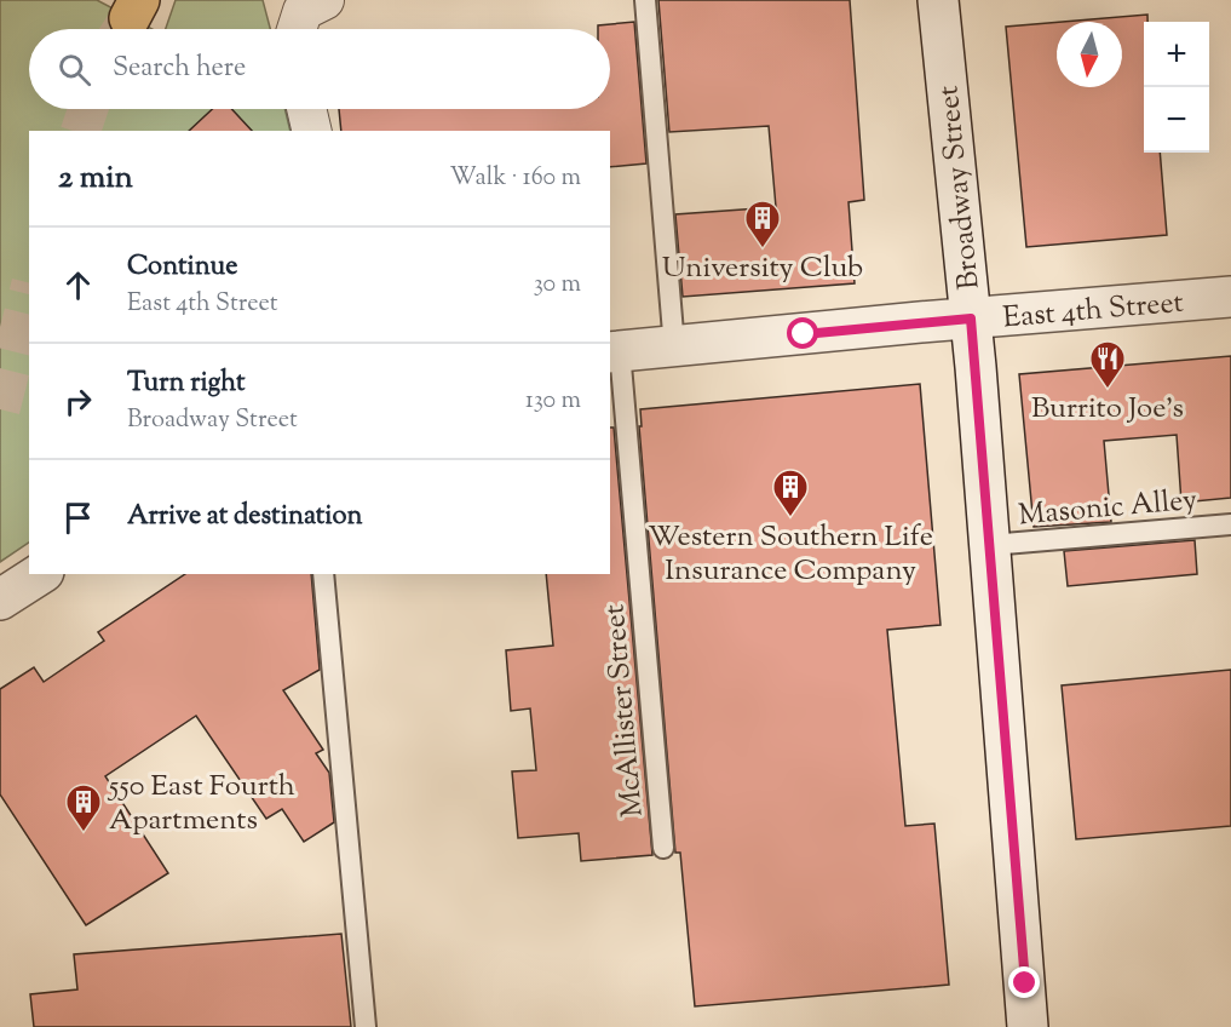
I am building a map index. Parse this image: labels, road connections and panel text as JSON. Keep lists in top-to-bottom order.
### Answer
{
  "streets": {
    "main road": ["Broadway Street", "East 4th Street"],
    "lane": ["Masonic Alley", "McAllister Street"]
  },
  "crossings": [
    ["Broadway Street", "East 4th Street"],
    ["Broadway Street", "Masonic Alley"],
    ["East 4th Street", "McAllister Street"]
  ],
  "places": {
    "building": ["University Club", "Western Southern Life Insurance Company", "550 East Fourth Apartments"],
    "restaurant": ["Burrito Joe’s"]
  },
  "north": "bottom",
  "page": {
    "map_buttons": ["+", "−"],
    "search": "Search here",
    "heading": ["2 min", "Walk · 160 m"],
    "list": [
      ["Continue", "East 4th Street", "30 m"],
      ["Turn right", "Broadway Street", "130 m"],
      "Arrive at destination"
    ]
  }
}
